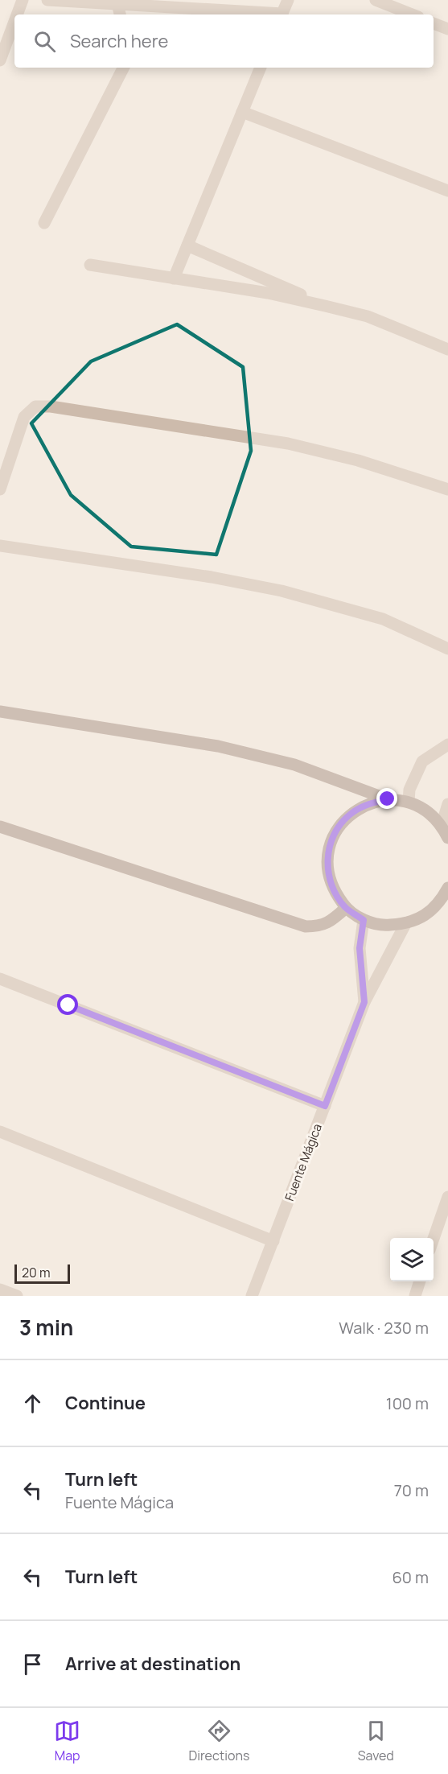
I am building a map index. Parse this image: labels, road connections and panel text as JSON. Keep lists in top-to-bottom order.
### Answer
{
  "streets": {
    "street": ["Fuente Mágica"]
  },
  "scale_bar": "20 m",
  "page": {
    "search": "Search here",
    "scale": "20 m",
    "heading": ["3 min", "Walk · 230 m"],
    "list": [
      ["Continue", "100 m"],
      ["Turn left", "Fuente Mágica", "70 m"],
      ["Turn left", "60 m"],
      "Arrive at destination"
    ],
    "nav": ["Map", "Directions", "Saved"]
  }
}
